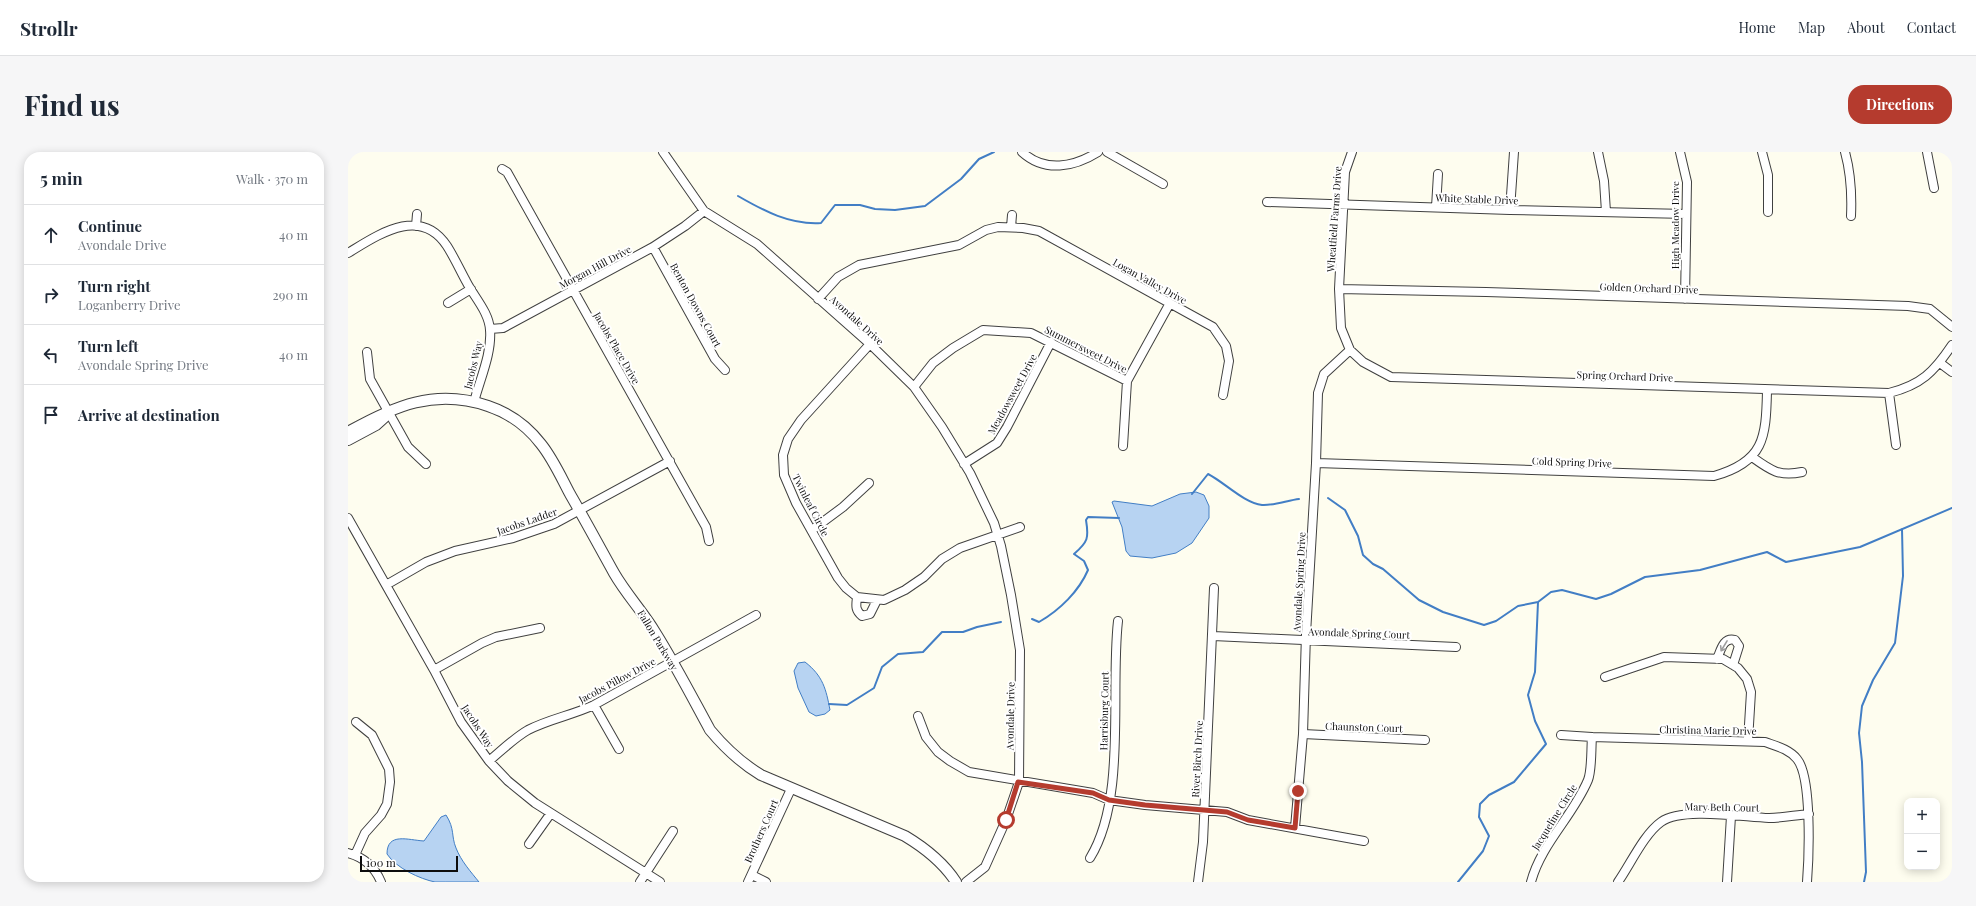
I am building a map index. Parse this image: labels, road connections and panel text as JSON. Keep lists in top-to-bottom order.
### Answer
{
  "streets": {
    "street": [
      "White Stable Drive",
      "Wheatfield Farms Drive",
      "High Meadow Drive",
      "Morgan Hill Drive",
      "Logan Valley Drive",
      "Golden Orchard Drive",
      "Benton Downs Court",
      "Avondale Drive",
      "Jacobs Place Drive",
      "Summersweet Drive",
      "Jacobs Way",
      "Spring Orchard Drive",
      "Meadowsweet Drive",
      "Cold Spring Drive",
      "Twinleaf Circle",
      "Jacobs Ladder",
      "Avondale Spring Drive",
      "Avondale Spring Court",
      "Fallon Parkway",
      "Jacobs Pillow Drive",
      "Harrisburg Court",
      "Chaunston Court",
      "Christina Marie Drive",
      "River Birch Drive",
      "Mary Beth Court",
      "Jacqueline Circle",
      "Brothers Court"
    ]
  },
  "crossings": [
    ["White Stable Drive", "Wheatfield Farms Drive"],
    ["White Stable Drive", "High Meadow Drive"],
    ["Wheatfield Farms Drive", "Golden Orchard Drive"],
    ["Wheatfield Farms Drive", "Spring Orchard Drive"],
    ["High Meadow Drive", "Golden Orchard Drive"],
    ["Morgan Hill Drive", "Benton Downs Court"],
    ["Morgan Hill Drive", "Avondale Drive"],
    ["Morgan Hill Drive", "Jacobs Place Drive"],
    ["Morgan Hill Drive", "Jacobs Way"],
    ["Logan Valley Drive", "Avondale Drive"],
    ["Golden Orchard Drive", "Spring Orchard Drive"],
    ["Avondale Drive", "Summersweet Drive"],
    ["Avondale Drive", "Meadowsweet Drive"],
    ["Avondale Drive", "Twinleaf Circle"],
    ["Jacobs Place Drive", "Jacobs Ladder"],
    ["Summersweet Drive", "Meadowsweet Drive"],
    ["Jacobs Way", "Jacobs Ladder"],
    ["Jacobs Way", "Fallon Parkway"],
    ["Jacobs Way", "Jacobs Pillow Drive"],
    ["Spring Orchard Drive", "Cold Spring Drive"],
    ["Spring Orchard Drive", "Avondale Spring Drive"],
    ["Cold Spring Drive", "Avondale Spring Drive"],
    ["Jacobs Ladder", "Fallon Parkway"],
    ["Avondale Spring Drive", "Avondale Spring Court"],
    ["Avondale Spring Drive", "Chaunston Court"],
    ["Avondale Spring Court", "River Birch Drive"],
    ["Fallon Parkway", "Jacobs Pillow Drive"],
    ["Fallon Parkway", "Brothers Court"],
    ["Christina Marie Drive", "Mary Beth Court"],
    ["Christina Marie Drive", "Jacqueline Circle"]
  ],
  "scale_bar": "100 m",
  "page": {
    "header": "Strollr",
    "nav": [
      "Home",
      "Map",
      "About",
      "Contact"
    ],
    "buttons": "Directions",
    "title": "Find us",
    "heading": ["5 min", "Walk · 370 m"],
    "list": [
      ["Continue", "Avondale Drive", "40 m"],
      ["Turn right", "Loganberry Drive", "290 m"],
      ["Turn left", "Avondale Spring Drive", "40 m"],
      "Arrive at destination"
    ],
    "map_buttons": ["+", "−"],
    "scale": "100 m"
  }
}
